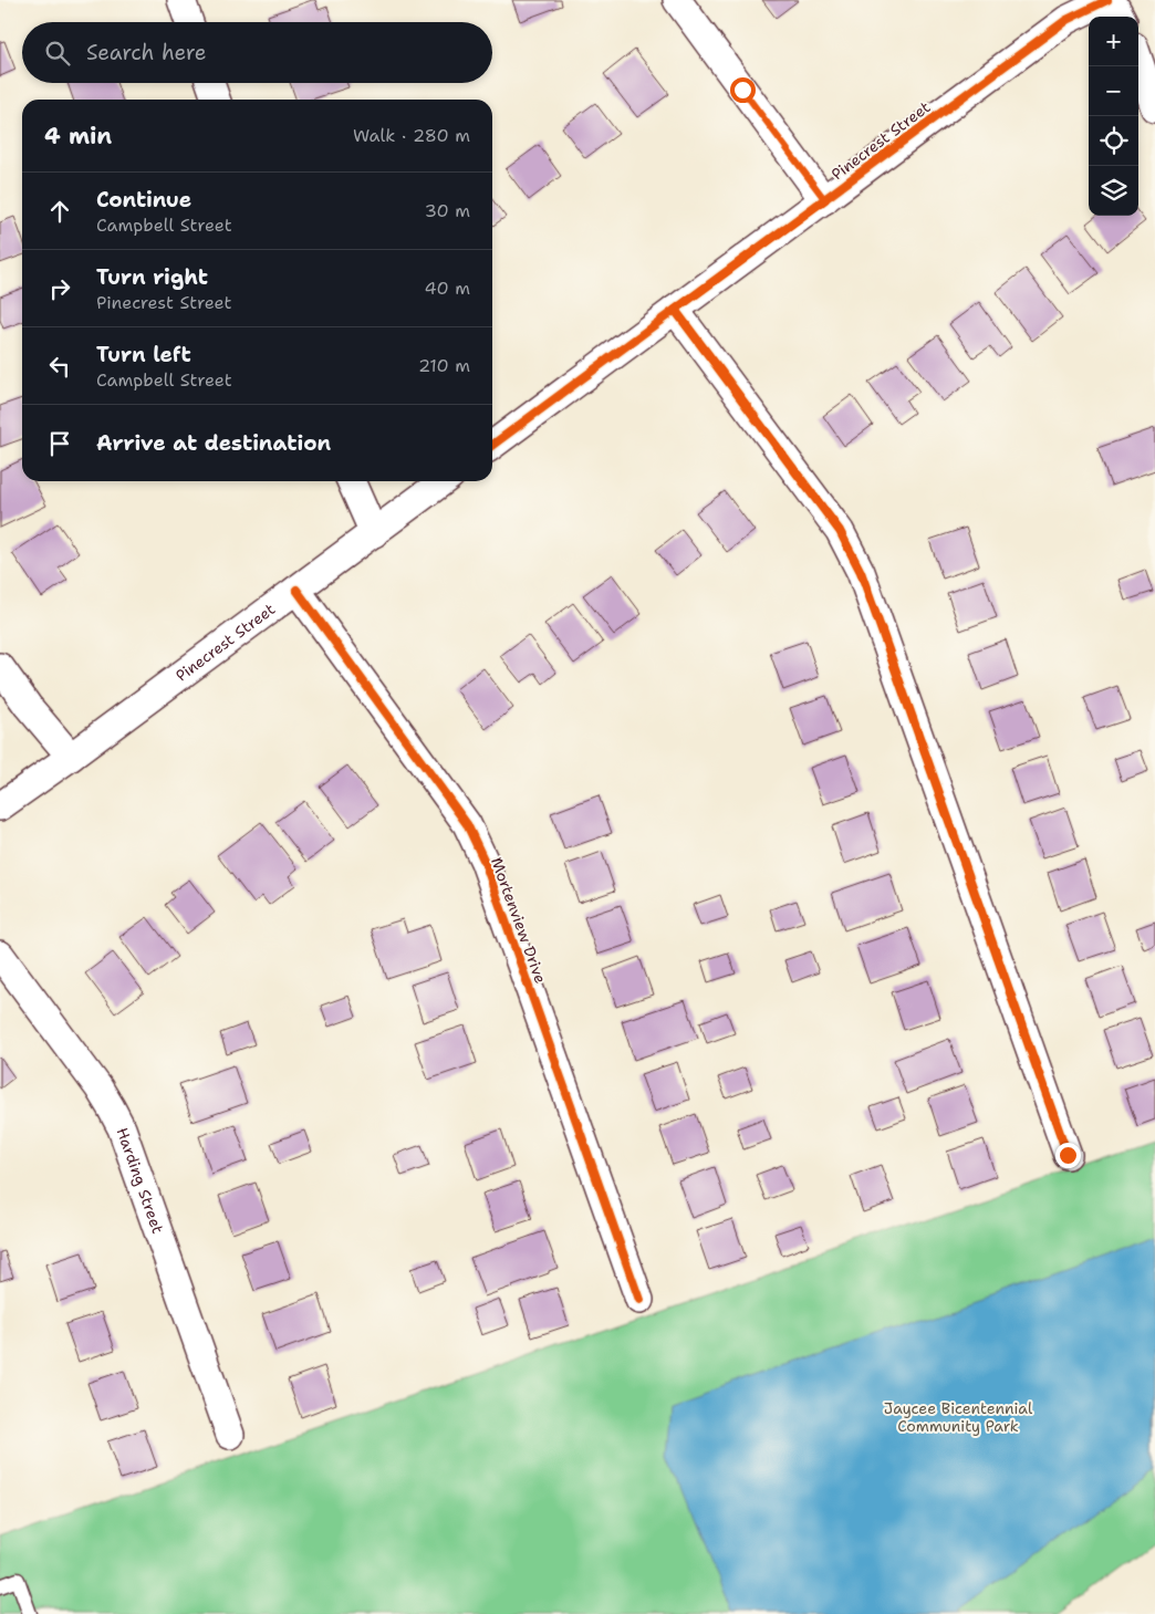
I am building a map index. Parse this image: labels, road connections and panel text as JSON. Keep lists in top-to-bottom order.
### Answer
{
  "streets": {
    "street": ["Pinecrest Street", "Mortenview Drive", "Harding Street"]
  },
  "crossings": [
    ["Pinecrest Street", "Mortenview Drive"]
  ],
  "parks": ["Jaycee Bicentennial Community Park"],
  "page": {
    "map_buttons": ["+", "−"],
    "search": "Search here",
    "heading": ["4 min", "Walk · 280 m"],
    "list": [
      ["Continue", "Campbell Street", "30 m"],
      ["Turn right", "Pinecrest Street", "40 m"],
      ["Turn left", "Campbell Street", "210 m"],
      "Arrive at destination"
    ]
  }
}
